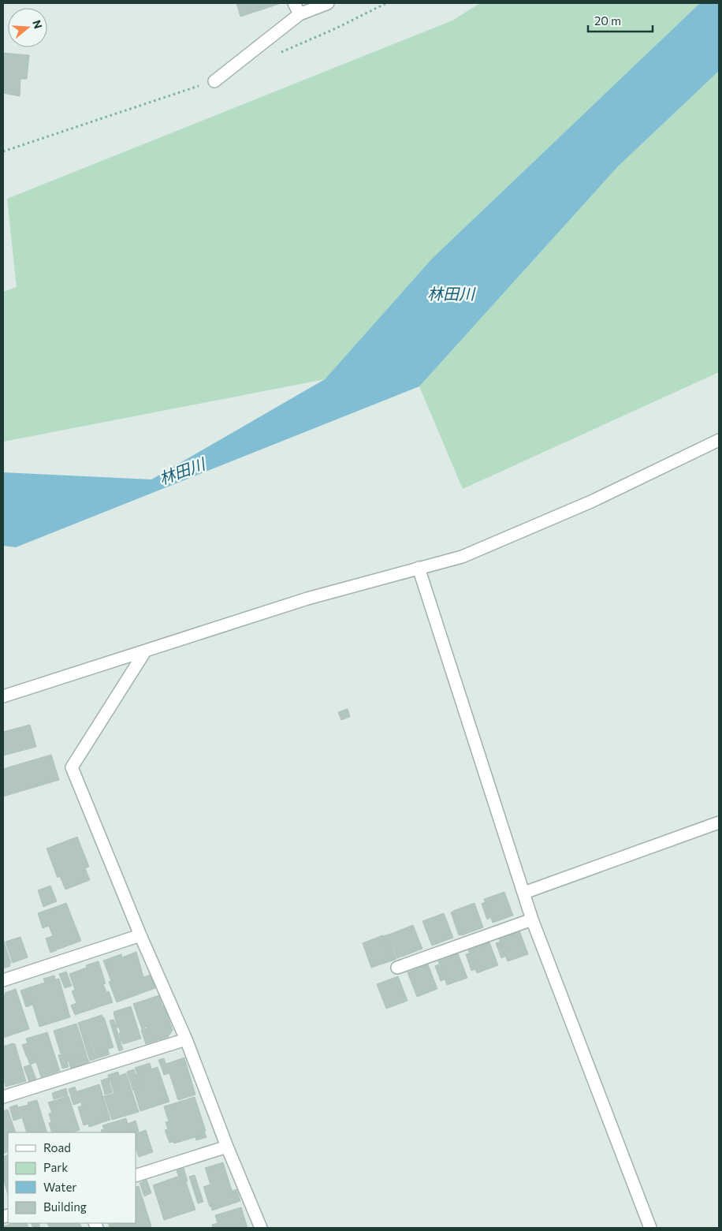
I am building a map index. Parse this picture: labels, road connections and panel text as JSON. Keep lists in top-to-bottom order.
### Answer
{
  "water": ["林田川"],
  "legend": [
    "Road",
    "Park",
    "Water",
    "Building"
  ],
  "scale_bar": "20 m",
  "north": "right"
}
